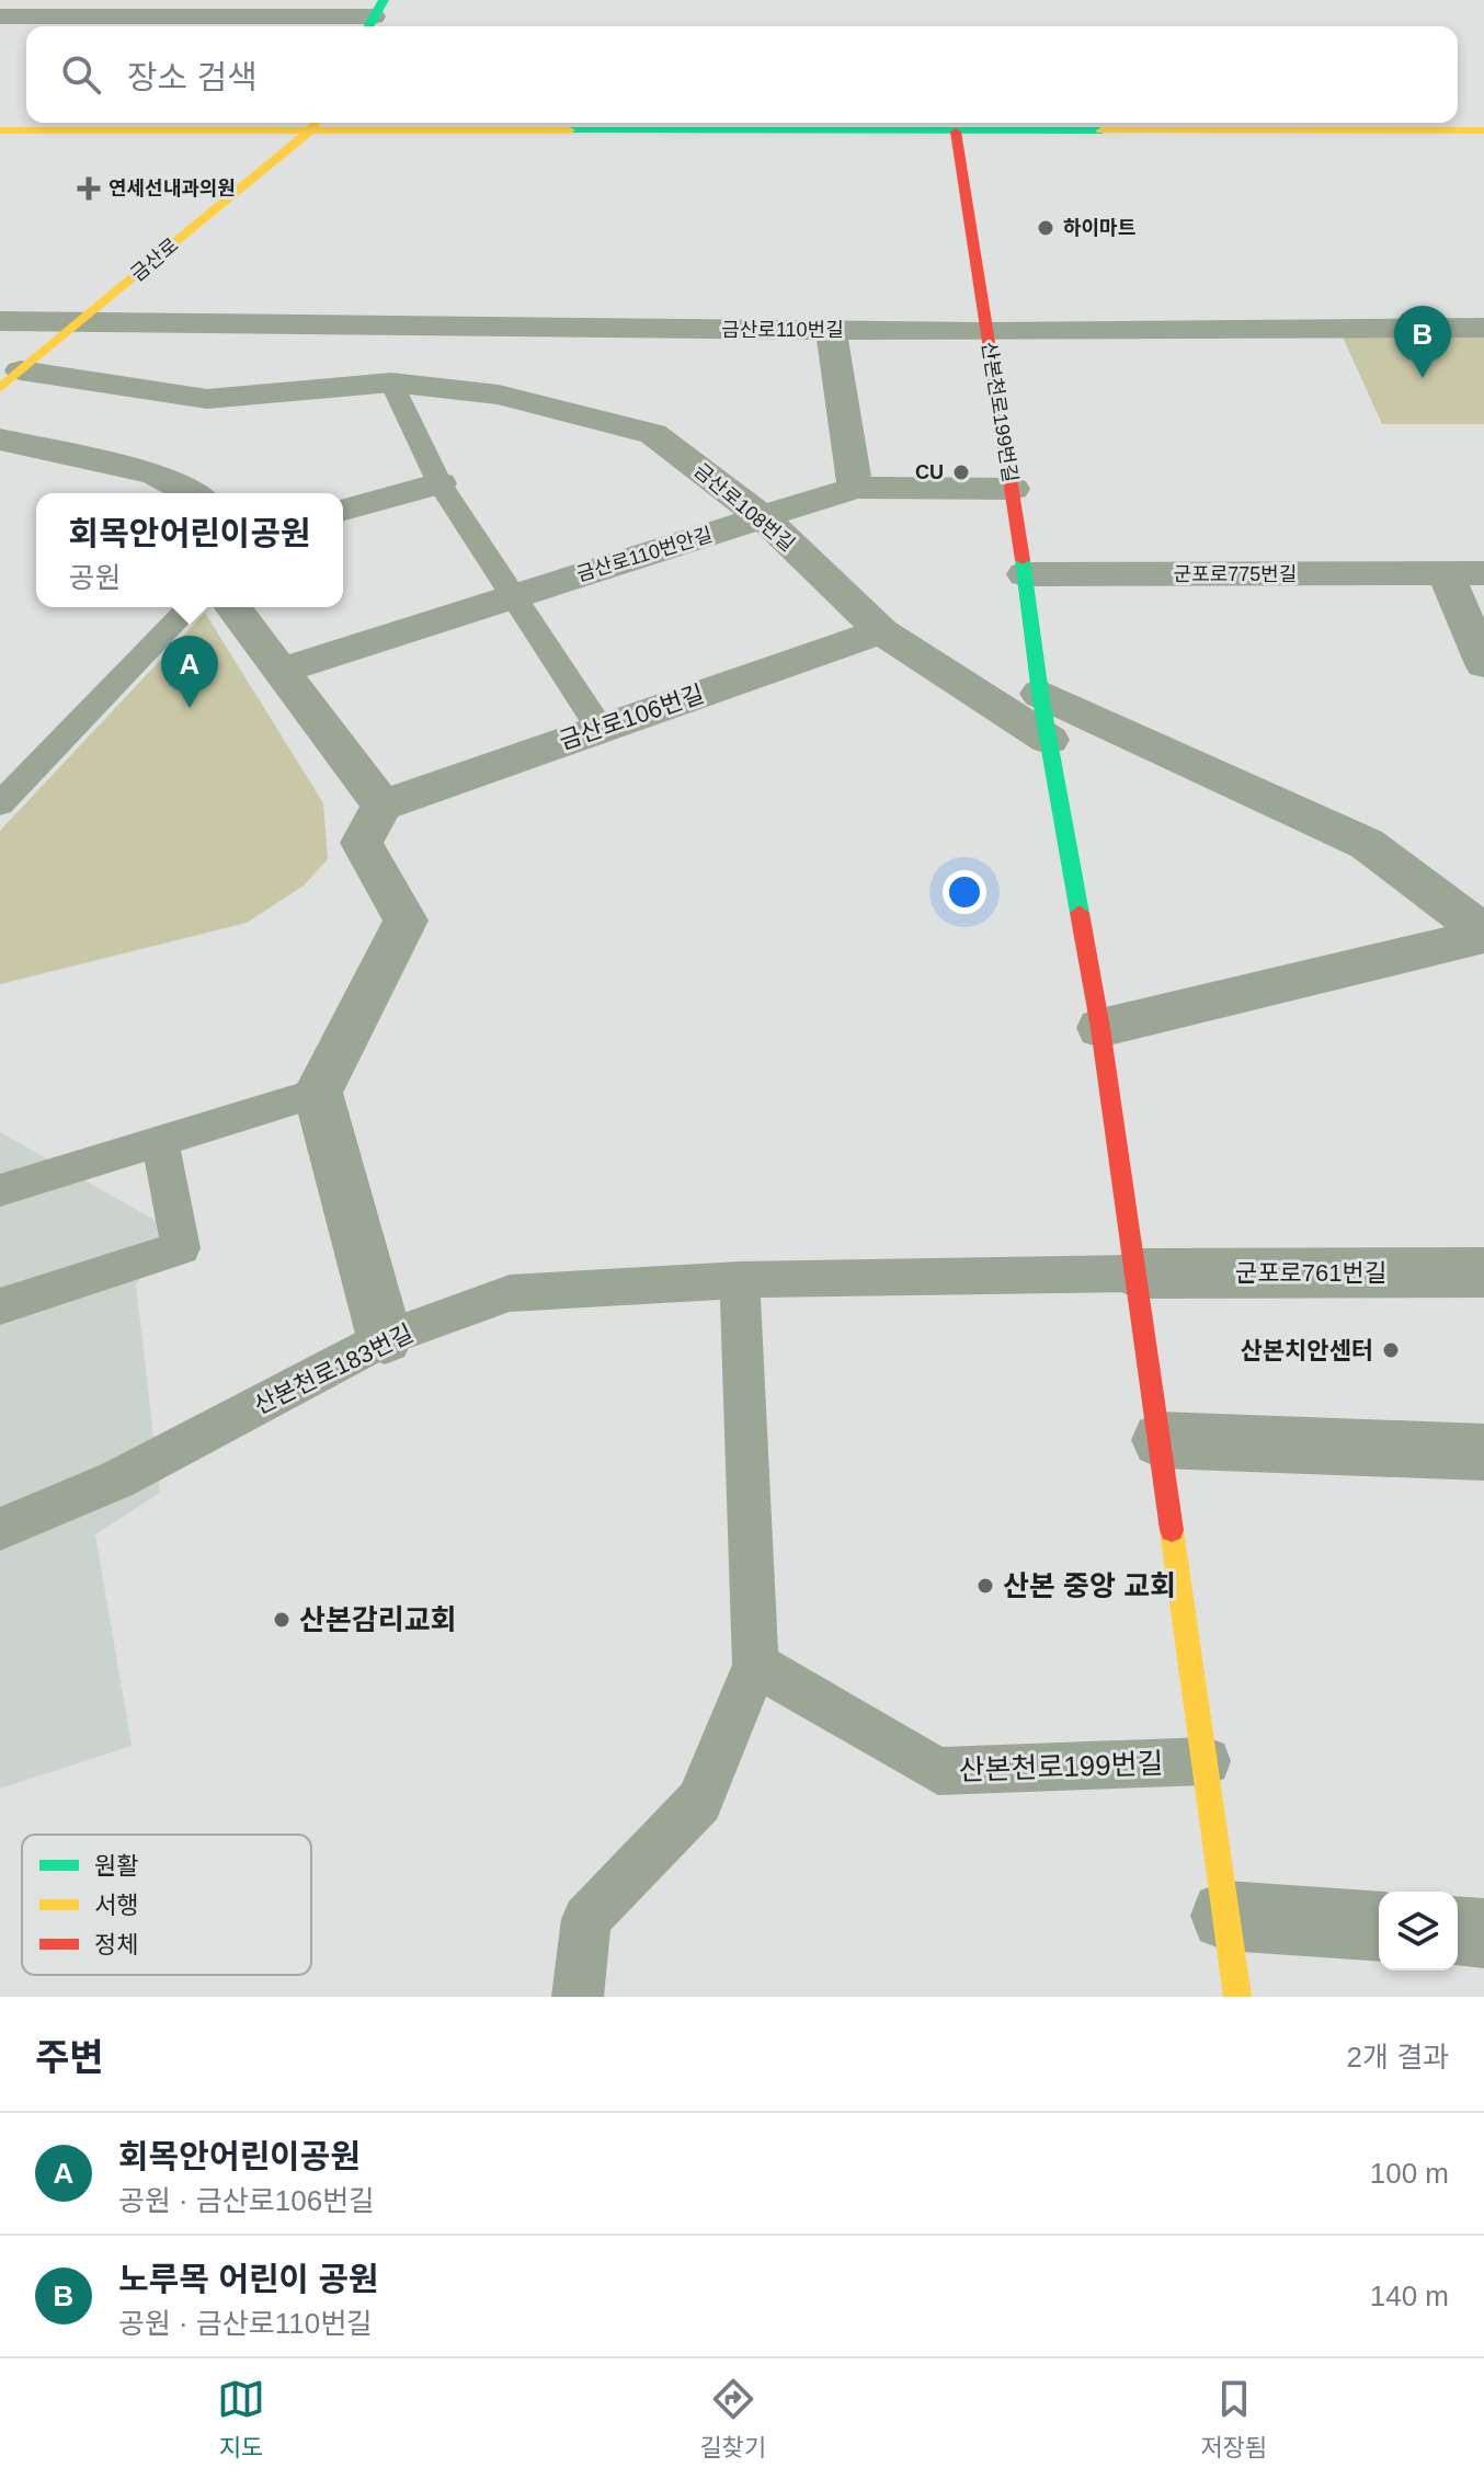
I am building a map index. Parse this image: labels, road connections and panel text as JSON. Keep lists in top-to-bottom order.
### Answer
{
  "streets": {
    "street": [
      "금산로",
      "금산로110번길",
      "산본천로199번길",
      "금산로108번길",
      "금산로110번안길",
      "군포로775번길",
      "금산로106번길",
      "군포로761번길"
    ],
    "lane": ["산본천로183번길"]
  },
  "crossings": [
    ["금산로", "금산로110번길"],
    ["금산로", "금산로108번길"],
    ["금산로110번길", "산본천로199번길"],
    ["산본천로199번길", "금산로108번길"],
    ["산본천로199번길", "금산로110번안길"],
    ["산본천로199번길", "군포로775번길"],
    ["산본천로199번길", "군포로761번길"],
    ["산본천로199번길", "산본천로183번길"],
    ["금산로108번길", "금산로110번안길"],
    ["금산로108번길", "금산로106번길"],
    ["군포로761번길", "산본천로183번길"]
  ],
  "places": {
    "health": ["연세선내과의원"],
    "other": [
      "하이마트",
      "CU",
      "산본치안센터",
      "산본 중앙 교회",
      "산본감리교회"
    ]
  },
  "legend": ["원활", "서행", "정체"],
  "page": {
    "search": "장소 검색",
    "pins": ["B", "A"],
    "popup": ["회목안어린이공원", "공원"],
    "heading": ["주변", "2개 결과"],
    "list": [
      {
        "mark": "A",
        "name": "회목안어린이공원",
        "note": "공원 · 금산로106번길",
        "value": "100 m"
      },
      {
        "mark": "B",
        "name": "노루목 어린이 공원",
        "note": "공원 · 금산로110번길",
        "value": "140 m"
      }
    ],
    "nav": ["지도", "길찾기", "저장됨"]
  }
}
